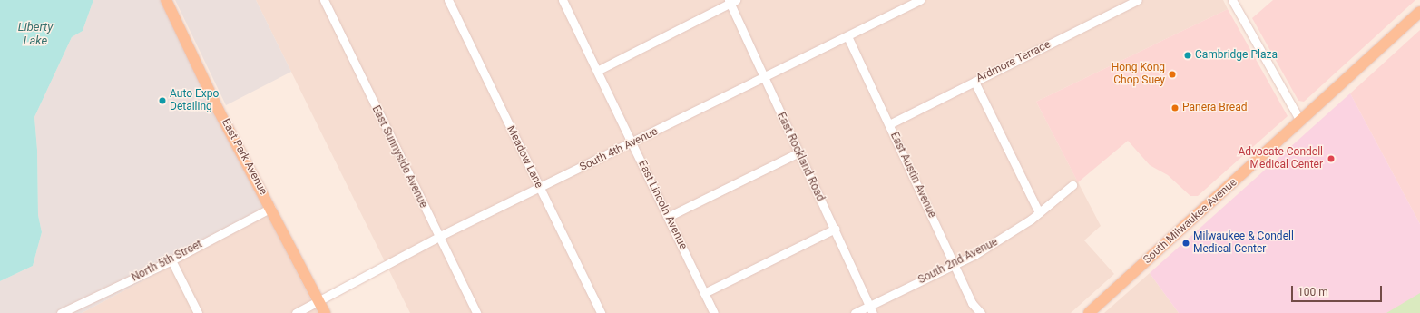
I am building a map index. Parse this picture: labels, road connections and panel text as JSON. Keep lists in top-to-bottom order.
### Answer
{
  "streets": {
    "main road": ["East Park Avenue", "South Milwaukee Avenue"],
    "street": [
      "Ardmore Terrace",
      "South 4th Avenue",
      "East Sunnyside Avenue",
      "Meadow Lane",
      "East Rockland Road",
      "East Austin Avenue",
      "East Lincoln Avenue",
      "North 5th Street",
      "South 2nd Avenue"
    ]
  },
  "crossings": [
    ["Ardmore Terrace", "East Austin Avenue"],
    ["South 4th Avenue", "East Park Avenue"],
    ["South 4th Avenue", "East Sunnyside Avenue"],
    ["South 4th Avenue", "Meadow Lane"],
    ["South 4th Avenue", "East Rockland Road"],
    ["South 4th Avenue", "East Austin Avenue"],
    ["South 4th Avenue", "East Lincoln Avenue"],
    ["East Park Avenue", "North 5th Street"],
    ["East Rockland Road", "South 2nd Avenue"],
    ["East Austin Avenue", "South 2nd Avenue"]
  ],
  "water": ["Liberty Lake"],
  "places": [
    "Cambridge Plaza",
    "Hong Kong Chop Suey",
    "Auto Expo Detailing",
    "Panera Bread",
    "Advocate Condell Medical Center",
    "Milwaukee & Condell Medical Center"
  ],
  "scale_bar": "100 m"
}
